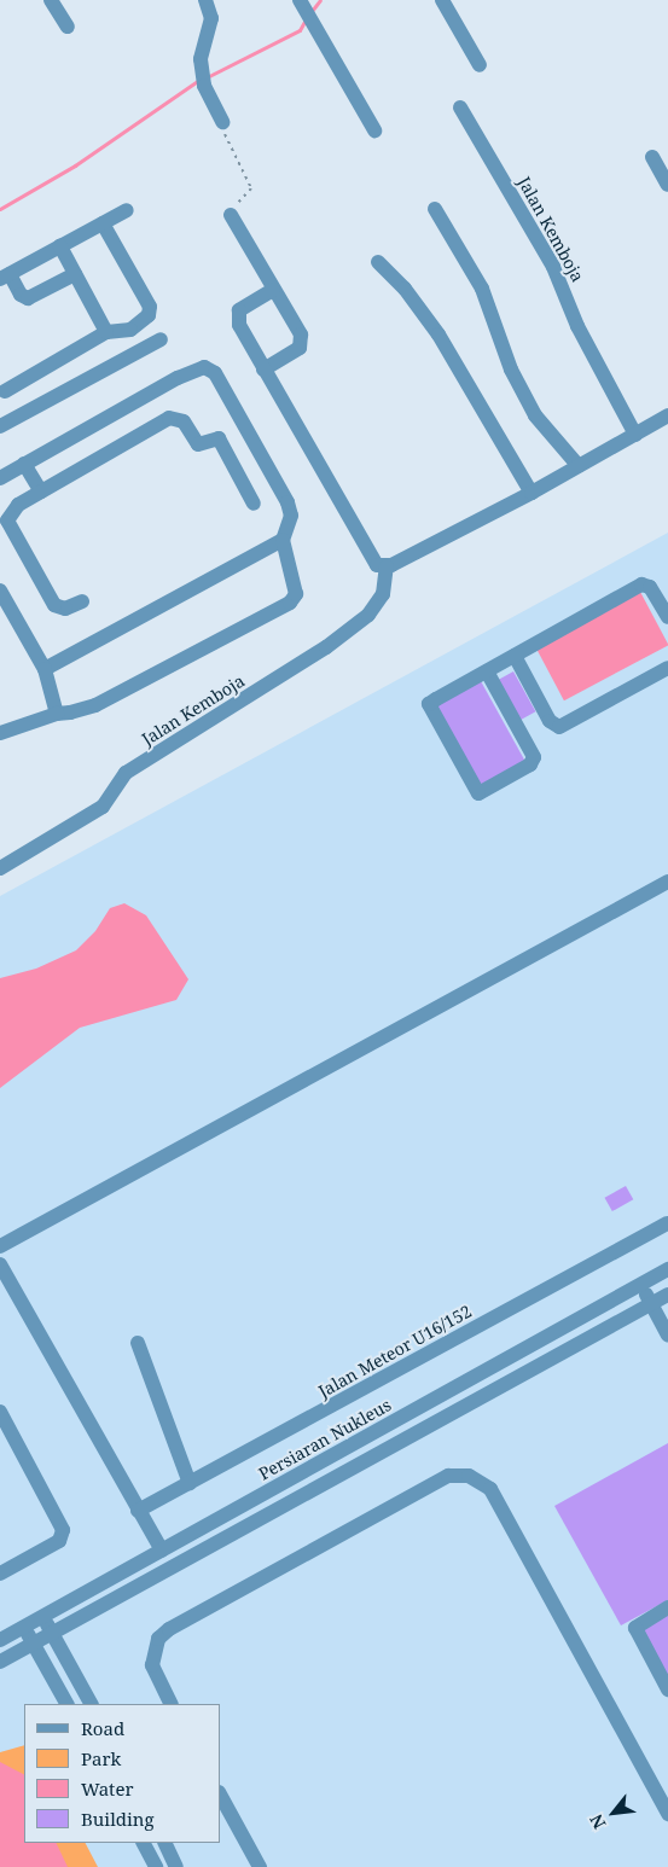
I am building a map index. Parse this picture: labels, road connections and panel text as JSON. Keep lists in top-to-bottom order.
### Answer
{
  "streets": {
    "street": ["Jalan Kemboja", "Jalan Meteor U16/152", "Persiaran Nukleus"]
  },
  "legend": [
    "Road",
    "Park",
    "Water",
    "Building"
  ],
  "north": "bottom left"
}
